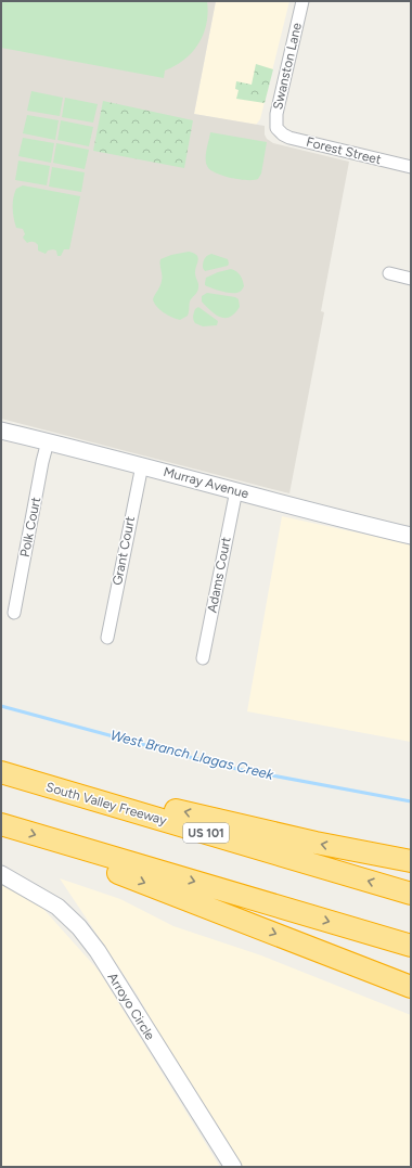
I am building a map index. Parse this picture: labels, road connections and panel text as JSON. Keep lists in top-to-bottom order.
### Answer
{
  "streets": {
    "highway": ["South Valley Freeway", "US 101"],
    "street": [
      "Swanston Lane",
      "Forest Street",
      "Murray Avenue",
      "Polk Court",
      "Grant Court",
      "Adams Court",
      "Arroyo Circle"
    ]
  },
  "crossings": [
    ["Swanston Lane", "Forest Street"],
    ["Murray Avenue", "Polk Court"],
    ["Murray Avenue", "Grant Court"],
    ["Murray Avenue", "Adams Court"]
  ],
  "water": ["West Branch Llagas Creek"]
}
